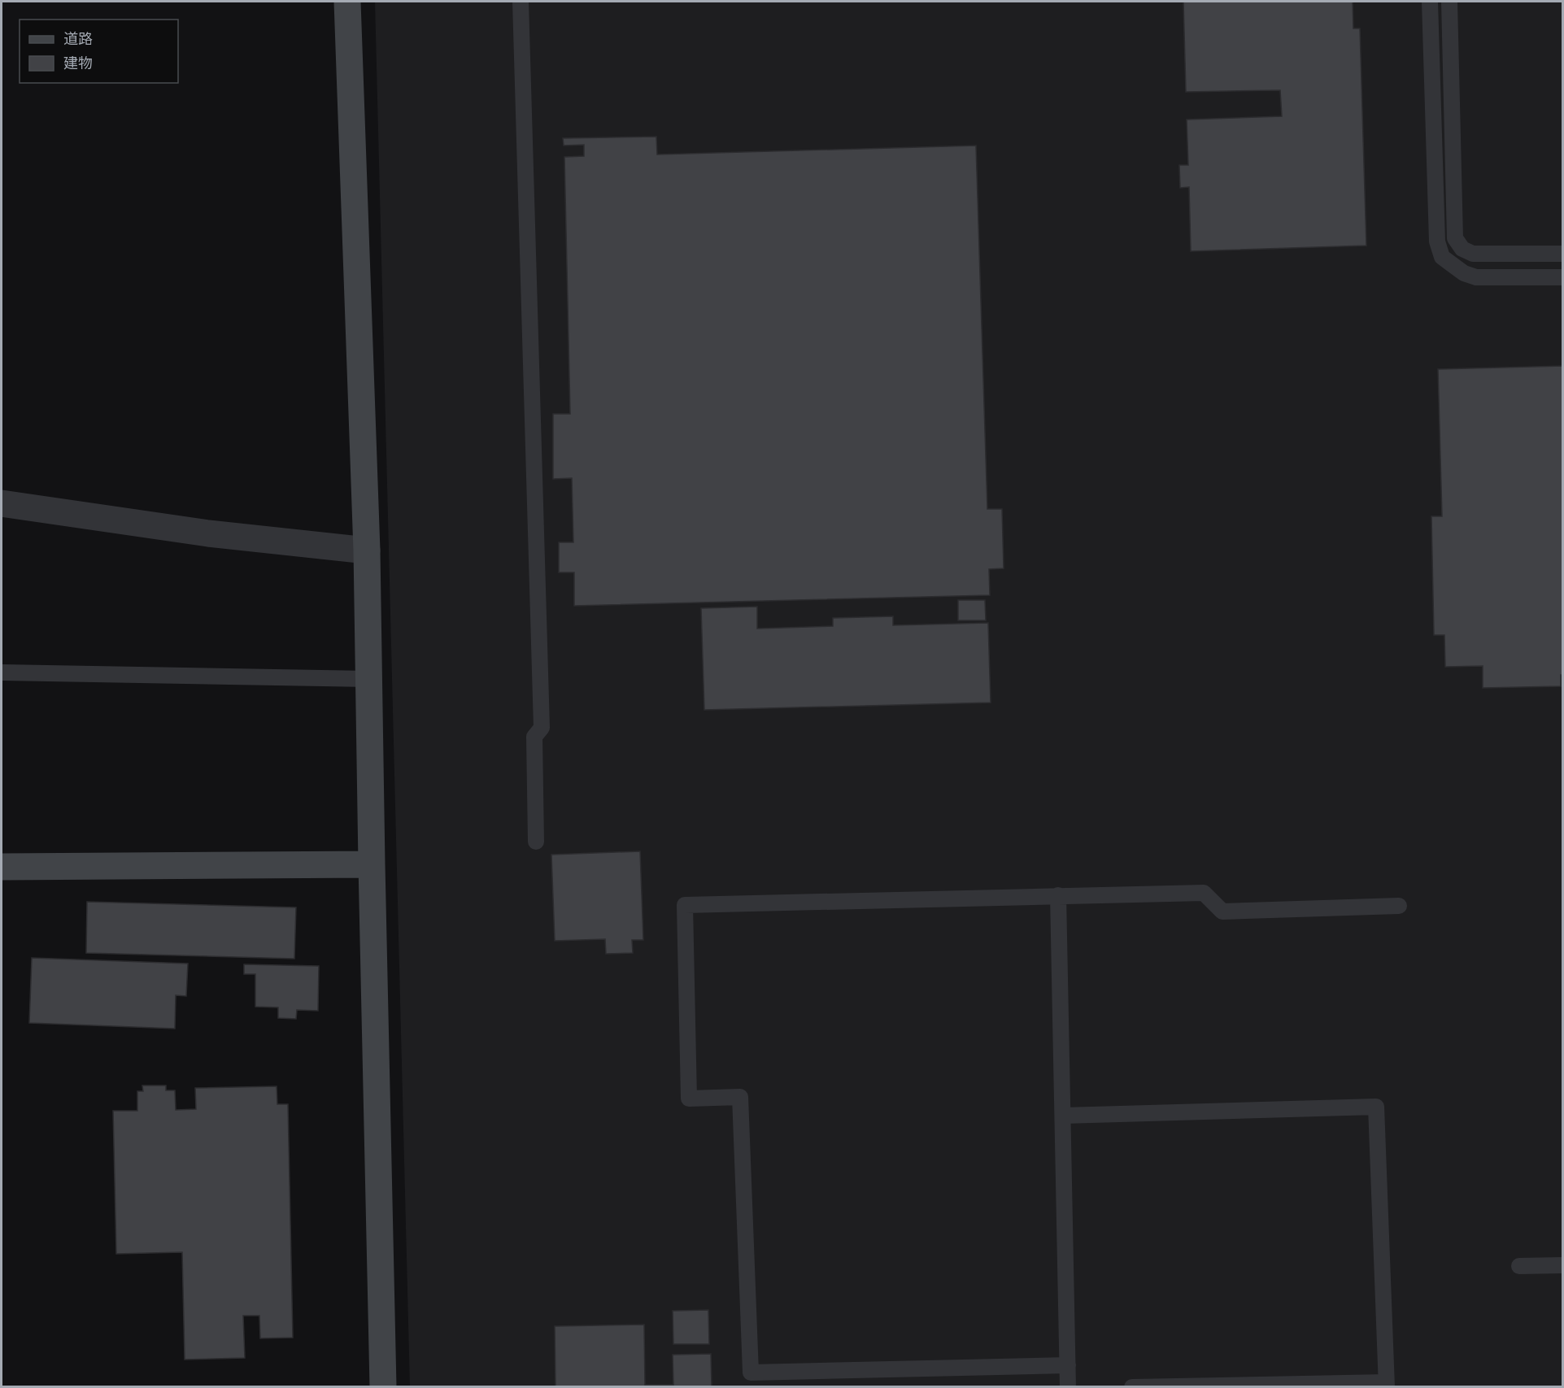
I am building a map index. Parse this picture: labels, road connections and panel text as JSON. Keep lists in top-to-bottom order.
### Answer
{
  "legend": ["道路", "建物"]
}
